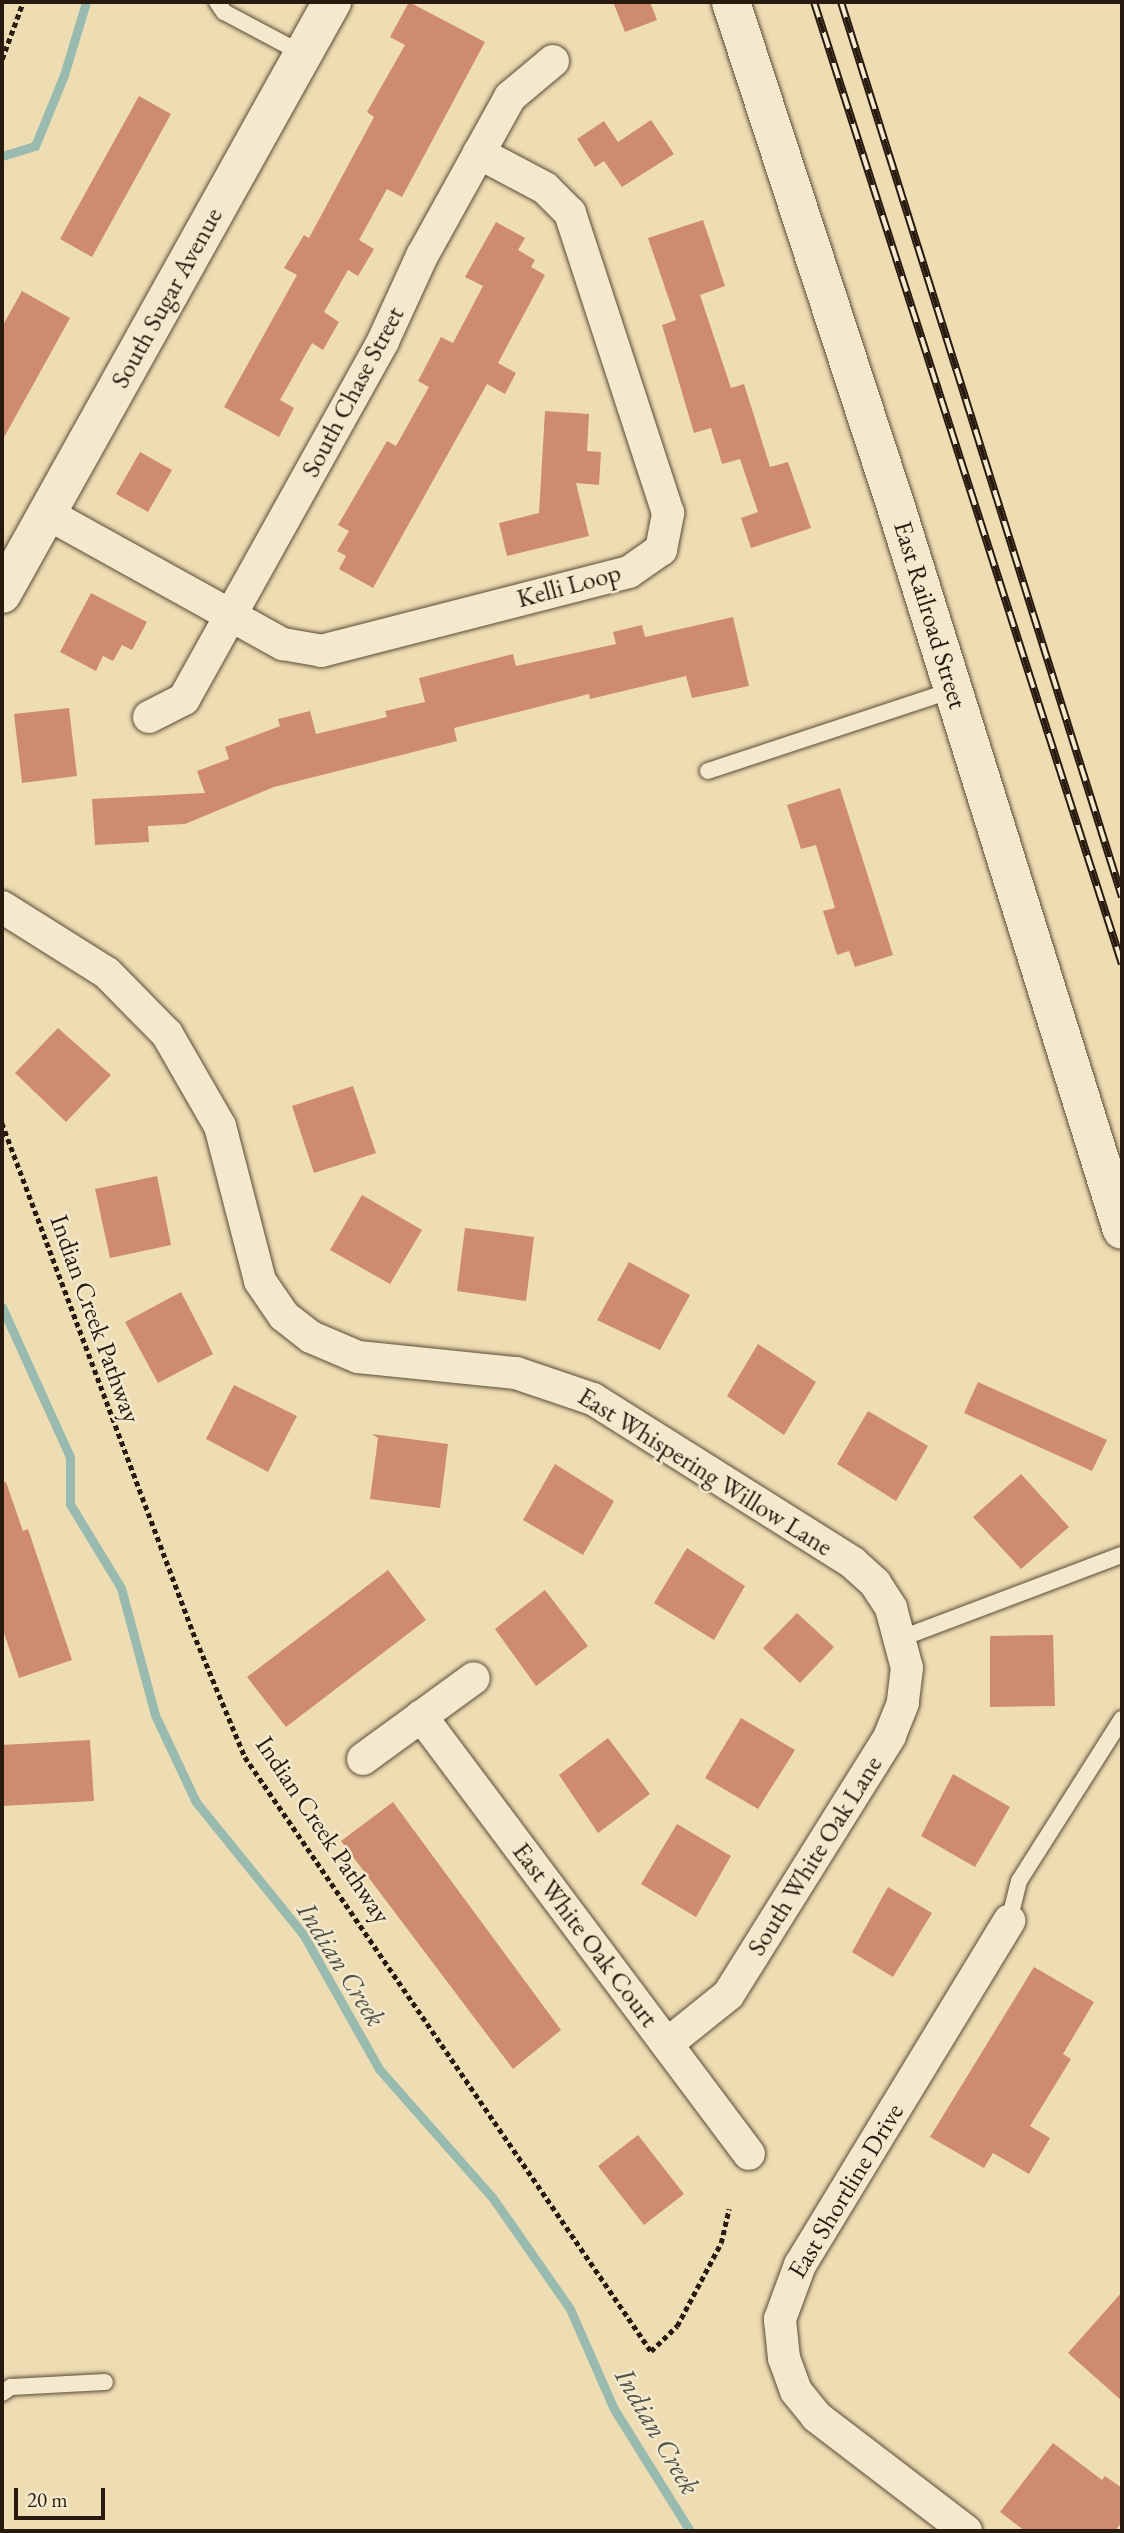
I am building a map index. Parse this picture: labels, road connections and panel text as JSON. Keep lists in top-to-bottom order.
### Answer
{
  "streets": {
    "street": [
      "South Sugar Avenue",
      "South Chase Street",
      "Kelli Loop",
      "East Railroad Street",
      "East Whispering Willow Lane",
      "South White Oak Lane",
      "East White Oak Court",
      "East Shortline Drive"
    ],
    "path": ["Indian Creek Pathway"]
  },
  "crossings": [
    ["South Sugar Avenue", "Kelli Loop"],
    ["South Chase Street", "Kelli Loop"],
    ["East Whispering Willow Lane", "South White Oak Lane"],
    ["South White Oak Lane", "East White Oak Court"]
  ],
  "water": ["Indian Creek"],
  "scale_bar": "20 m"
}
